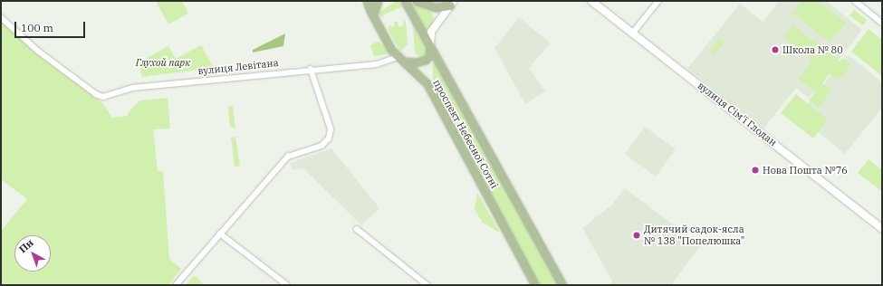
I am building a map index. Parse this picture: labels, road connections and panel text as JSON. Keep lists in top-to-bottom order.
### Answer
{
  "streets": {
    "main road": ["вулиця Левітана", "проспект Небесної Сотні"],
    "street": ["вулиця Сім'ї Глодан"]
  },
  "crossings": [
    ["вулиця Левітана", "проспект Небесної Сотні"]
  ],
  "parks": ["Глухой парк"],
  "places": ["Школа № 80", "Нова Пошта №76", "Дитячий садок-ясла № 138 \"Попелюшка\""],
  "scale_bar": "100 m",
  "north": "top left"
}
